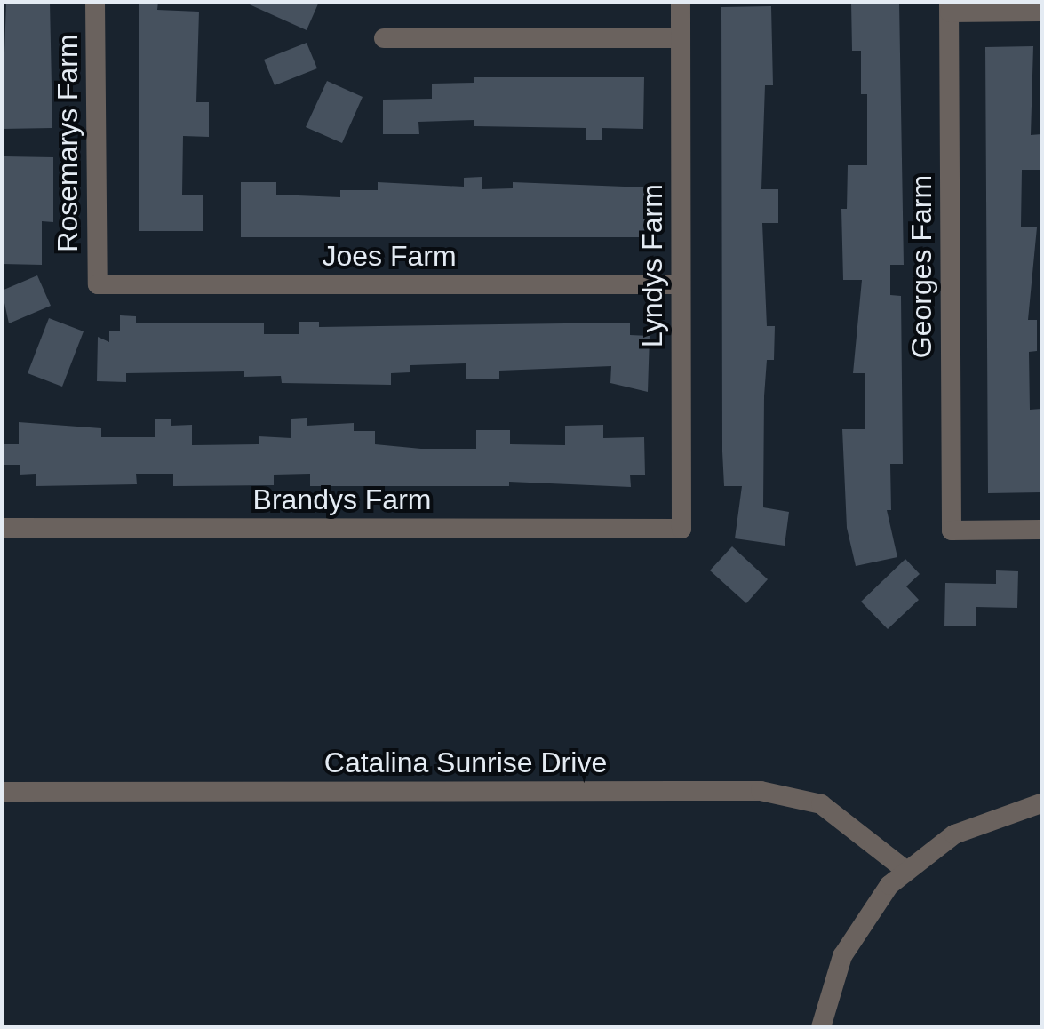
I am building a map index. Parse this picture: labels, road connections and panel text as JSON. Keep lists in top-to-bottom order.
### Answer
{
  "streets": {
    "street": [
      "Rosemarys Farm",
      "Joes Farm",
      "Lyndys Farm",
      "Georges Farm",
      "Brandys Farm",
      "Catalina Sunrise Drive"
    ]
  },
  "crossings": [
    ["Rosemarys Farm", "Joes Farm"],
    ["Joes Farm", "Lyndys Farm"],
    ["Lyndys Farm", "Brandys Farm"]
  ]
}
